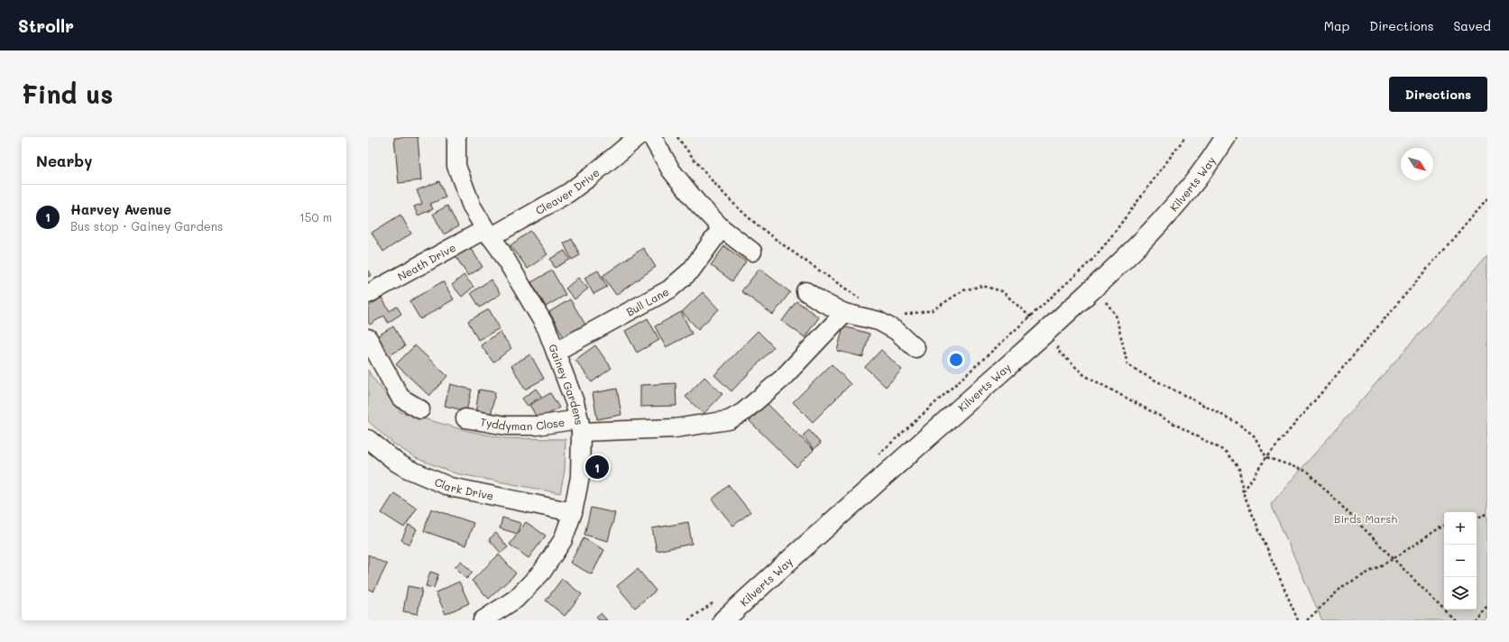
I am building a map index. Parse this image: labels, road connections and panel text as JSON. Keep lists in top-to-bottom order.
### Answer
{
  "streets": {
    "main road": ["Kilverts Way"],
    "street": [
      "Cleaver Drive",
      "Neath Drive",
      "Bull Lane",
      "Gainey Gardens",
      "Tyddyman Close",
      "Clark Drive"
    ]
  },
  "crossings": [
    ["Cleaver Drive", "Neath Drive"],
    ["Cleaver Drive", "Gainey Gardens"],
    ["Neath Drive", "Gainey Gardens"],
    ["Bull Lane", "Gainey Gardens"],
    ["Gainey Gardens", "Tyddyman Close"],
    ["Gainey Gardens", "Clark Drive"]
  ],
  "parks": ["Birds Marsh"],
  "north": "bottom right",
  "page": {
    "header": "Strollr",
    "nav": ["Map", "Directions", "Saved"],
    "buttons": "Directions",
    "title": "Find us",
    "heading": "Nearby",
    "list": [
      {
        "mark": "1",
        "name": "Harvey Avenue",
        "note": "Bus stop · Gainey Gardens",
        "value": "150 m"
      }
    ],
    "pins": "1",
    "map_buttons": ["+", "−"]
  }
}
